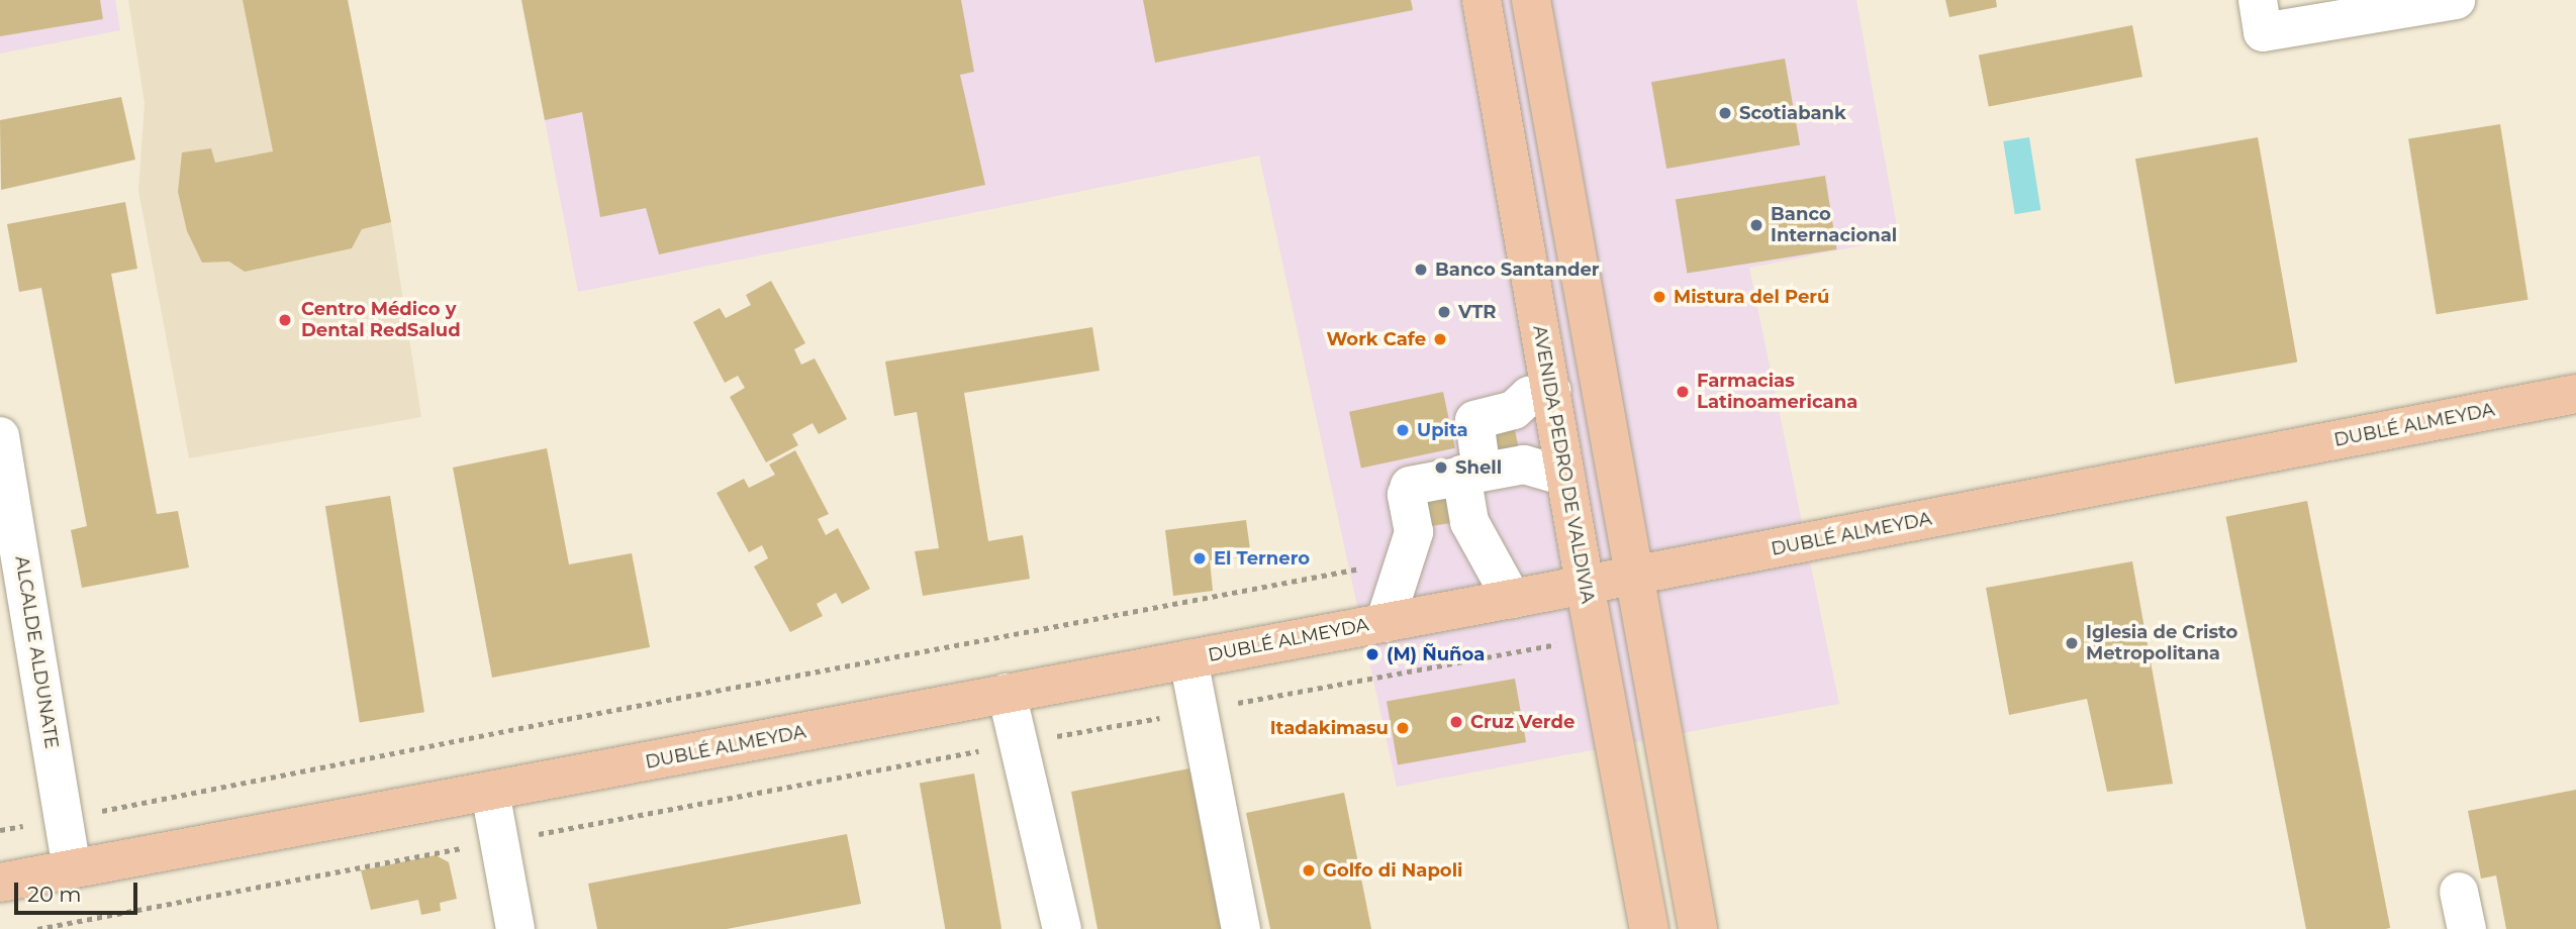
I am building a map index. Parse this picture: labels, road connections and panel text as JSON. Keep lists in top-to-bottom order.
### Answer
{
  "streets": {
    "main road": ["DUBLÉ ALMEYDA", "AVENIDA PEDRO DE VALDIVIA"],
    "street": ["ALCALDE ALDUNATE"]
  },
  "crossings": [
    ["DUBLÉ ALMEYDA", "AVENIDA PEDRO DE VALDIVIA"],
    ["DUBLÉ ALMEYDA", "ALCALDE ALDUNATE"]
  ],
  "places": [
    "Scotiabank",
    "Banco Internacional",
    "Banco Santander",
    "Mistura del Perú",
    "VTR",
    "Centro Médico y Dental RedSalud",
    "Work Cafe",
    "Farmacias Latinoamericana",
    "Upita",
    "Shell",
    "El Ternero",
    "Iglesia de Cristo Metropolitana",
    "(M) Ñuñoa",
    "Cruz Verde",
    "Itadakimasu",
    "Golfo di Napoli"
  ],
  "scale_bar": "20 m"
}
